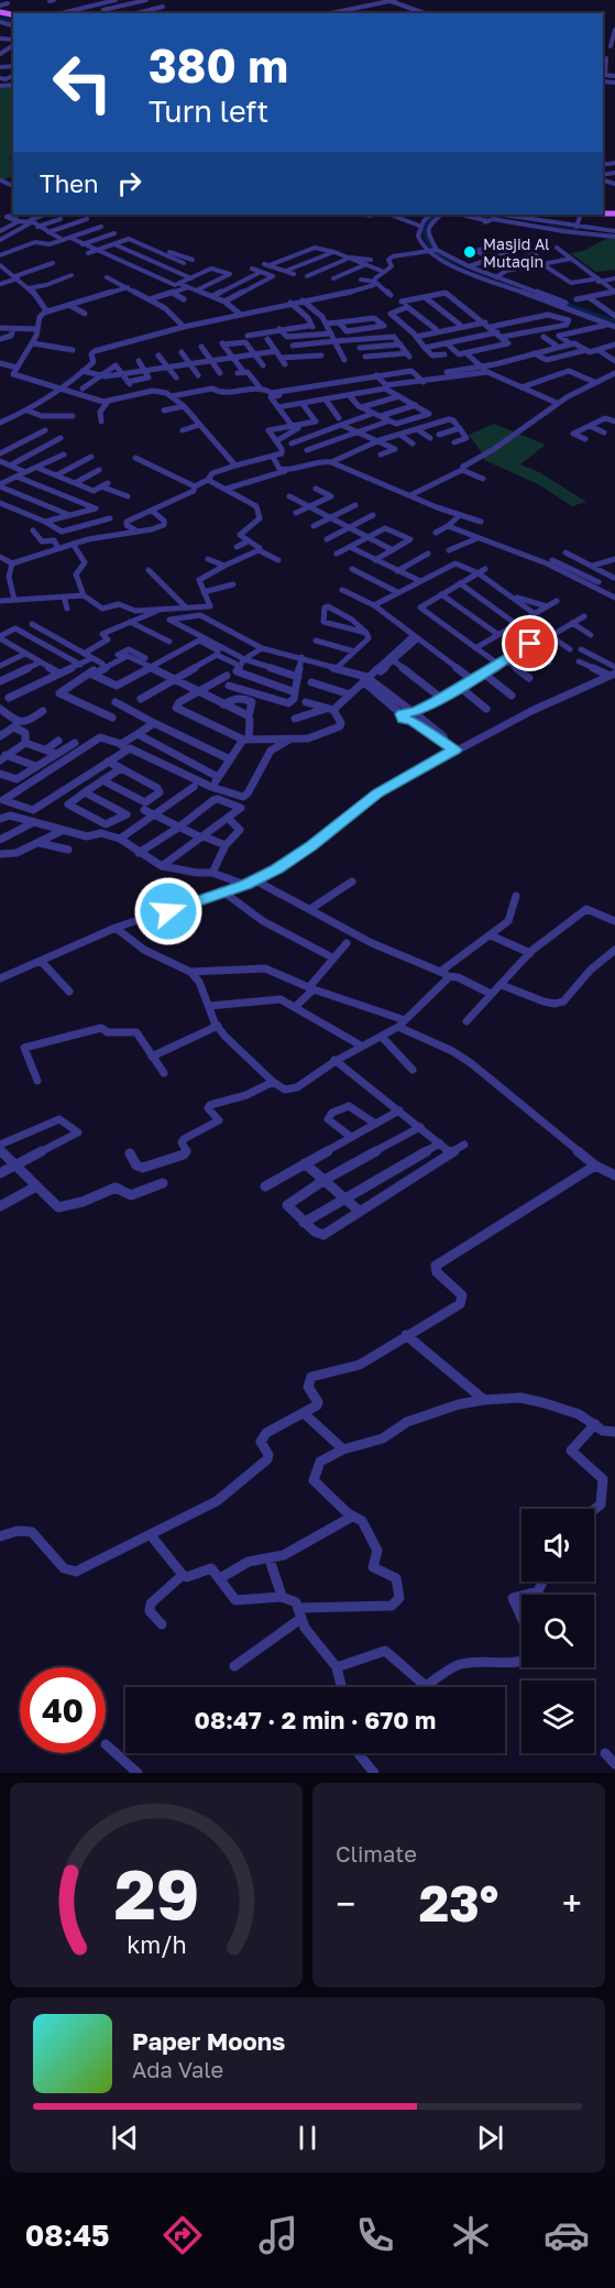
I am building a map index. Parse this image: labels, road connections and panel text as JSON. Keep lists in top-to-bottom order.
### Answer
{
  "places": ["Masjid Al Mutaqin"],
  "page": {
    "turn": ["380 m", "Turn left"],
    "then": "Then",
    "limit": "40",
    "trip": "08:47 · 2 min · 670 m",
    "tile": "Climate",
    "heat": ["−", "23°", "+"],
    "song": ["Paper Moons", "Ada Vale"],
    "tabs": "08:45",
    "gauge": ["29", "km/h"]
  }
}
